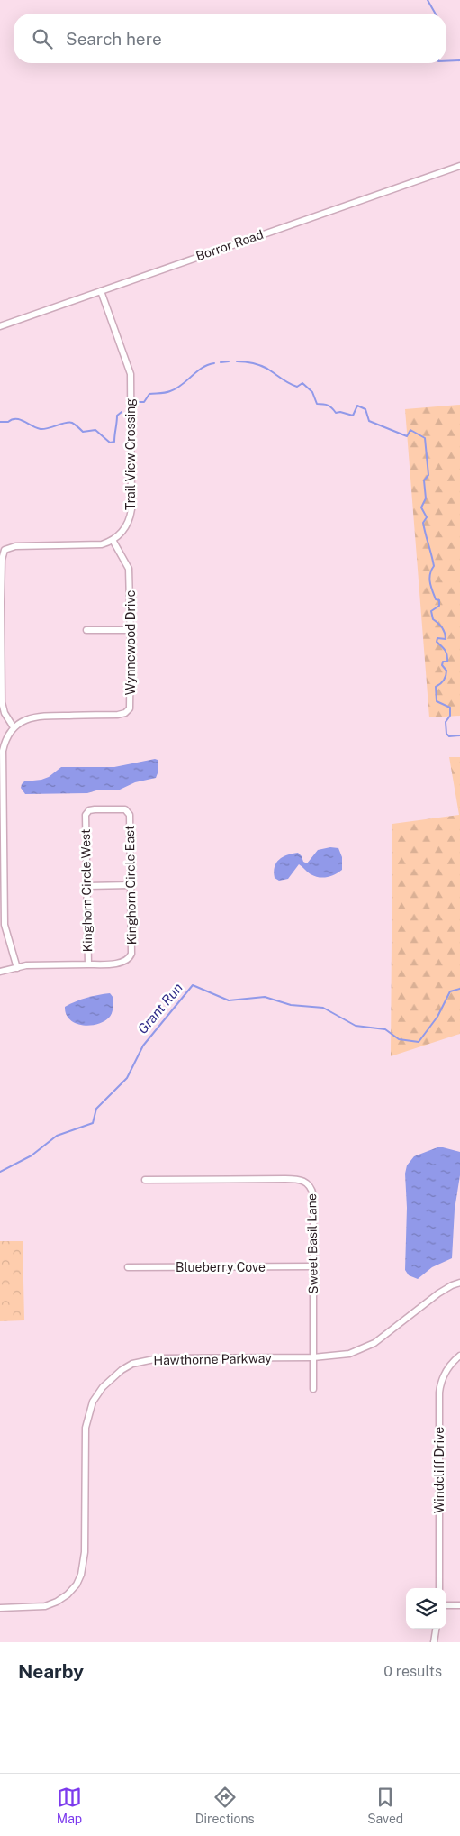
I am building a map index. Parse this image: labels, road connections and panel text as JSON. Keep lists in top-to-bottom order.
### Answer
{
  "streets": {
    "street": [
      "Borror Road",
      "Trail View Crossing",
      "Wynnewood Drive",
      "Kinghorn Circle East",
      "Kinghorn Circle West",
      "Sweet Basil Lane",
      "Blueberry Cove",
      "Hawthorne Parkway",
      "Windcliff Drive"
    ]
  },
  "crossings": [
    ["Borror Road", "Trail View Crossing"],
    ["Trail View Crossing", "Wynnewood Drive"],
    ["Kinghorn Circle East", "Kinghorn Circle West"],
    ["Sweet Basil Lane", "Blueberry Cove"],
    ["Sweet Basil Lane", "Hawthorne Parkway"]
  ],
  "water": ["Grant Run"],
  "page": {
    "search": "Search here",
    "heading": ["Nearby", "0 results"],
    "nav": ["Map", "Directions", "Saved"]
  }
}
